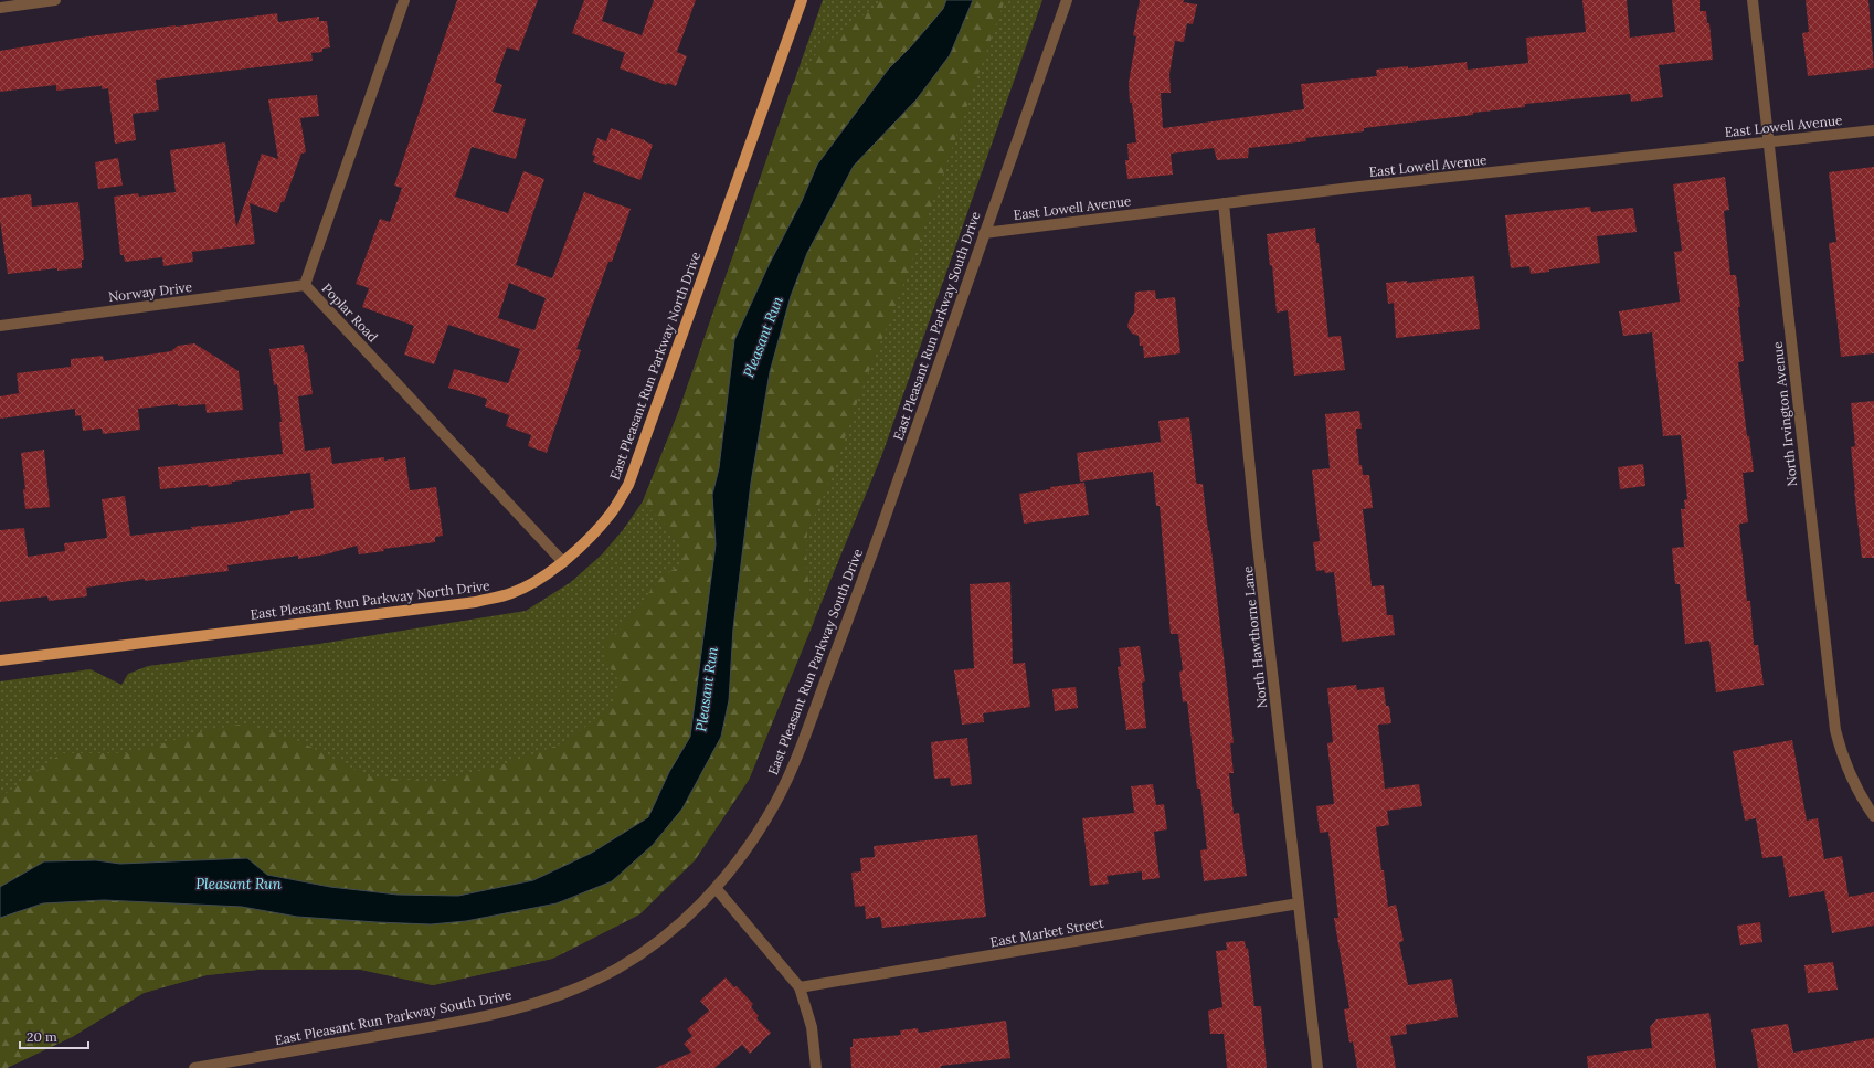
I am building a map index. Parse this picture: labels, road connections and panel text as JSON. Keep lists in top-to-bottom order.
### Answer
{
  "streets": {
    "main road": ["East Pleasant Run Parkway North Drive"],
    "street": [
      "East Lowell Avenue",
      "Norway Drive",
      "Poplar Road",
      "East Pleasant Run Parkway South Drive",
      "North Irvington Avenue",
      "North Hawthorne Lane",
      "East Market Street"
    ]
  },
  "crossings": [
    ["East Lowell Avenue", "East Pleasant Run Parkway South Drive"],
    ["East Lowell Avenue", "North Irvington Avenue"],
    ["East Lowell Avenue", "North Hawthorne Lane"],
    ["Norway Drive", "Poplar Road"],
    ["Poplar Road", "East Pleasant Run Parkway North Drive"],
    ["North Hawthorne Lane", "East Market Street"]
  ],
  "water": ["Pleasant Run"],
  "scale_bar": "20 m"
}
